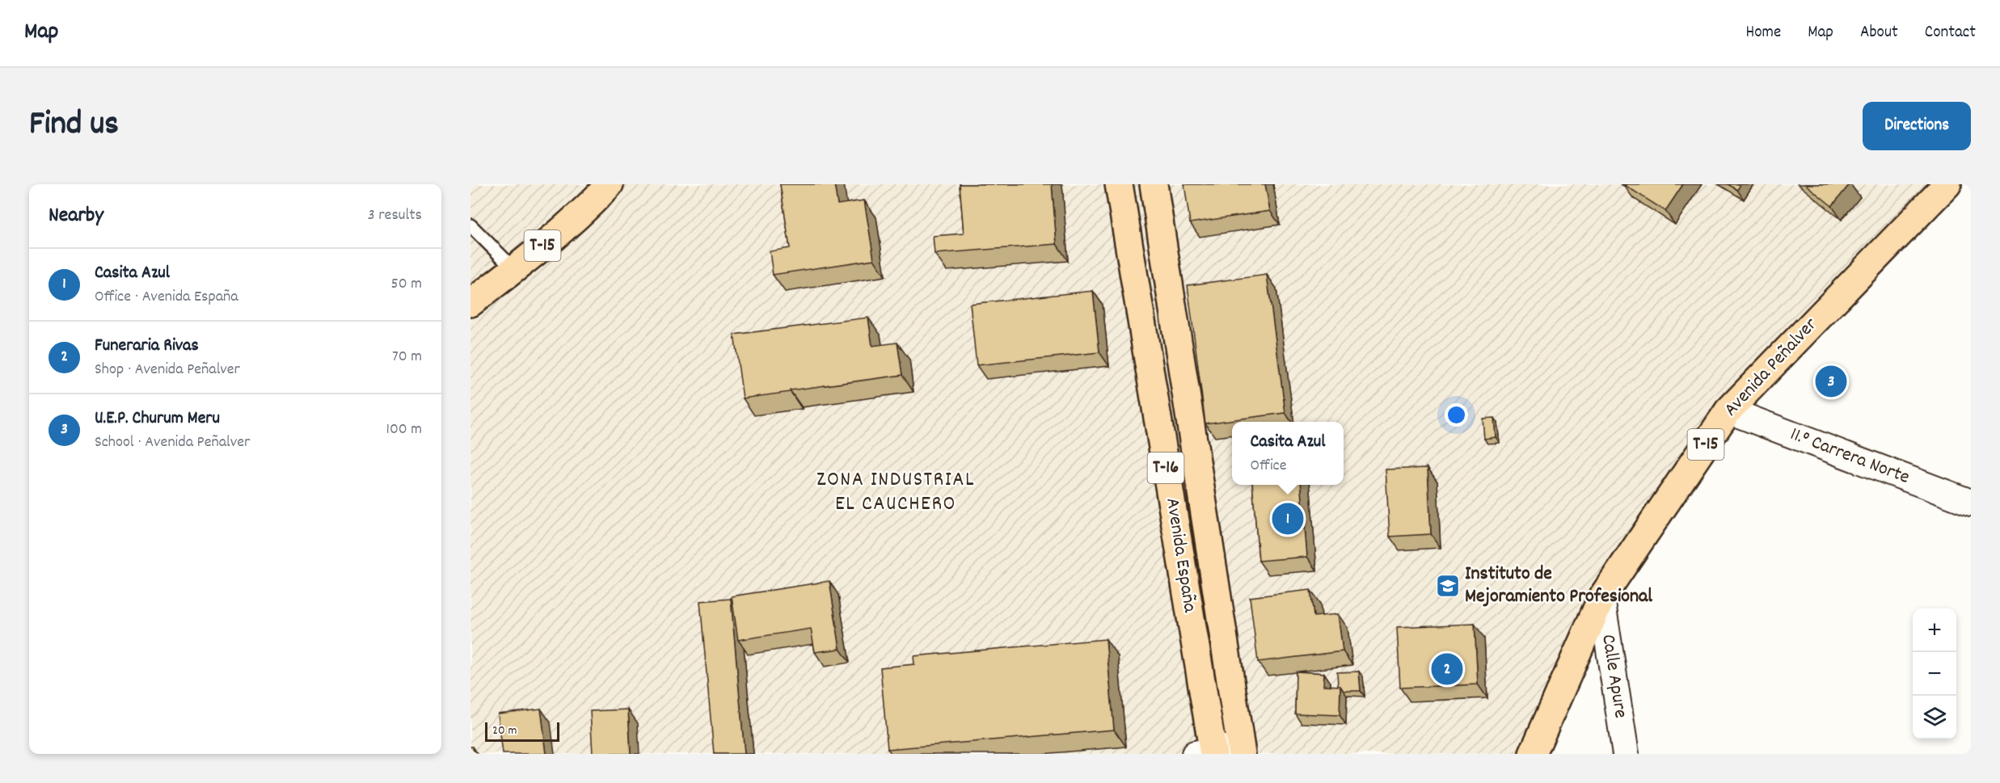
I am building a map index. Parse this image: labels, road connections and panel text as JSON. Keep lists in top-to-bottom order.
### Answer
{
  "streets": {
    "main road": [
      "T-15",
      "Avenida Peñalver",
      "T-16",
      "Avenida España"
    ],
    "street": ["11.° Carrera Norte", "Calle Apure"]
  },
  "crossings": [
    ["Avenida Peñalver", "11.° Carrera Norte"],
    ["Avenida Peñalver", "Calle Apure"]
  ],
  "districts": ["ZONA INDUSTRIAL EL CAUCHERO"],
  "places": {
    "school or university": ["Instituto de Mejoramiento Profesional"]
  },
  "scale_bar": "20 m",
  "page": {
    "header": "Map",
    "nav": [
      "Home",
      "Map",
      "About",
      "Contact"
    ],
    "title": "Find us",
    "buttons": "Directions",
    "heading": ["Nearby", "3 results"],
    "list": [
      {
        "mark": "1",
        "name": "Casita Azul",
        "note": "Office · Avenida España",
        "value": "50 m"
      },
      {
        "mark": "2",
        "name": "Funeraria Rivas",
        "note": "Shop · Avenida Peñalver",
        "value": "70 m"
      },
      {
        "mark": "3",
        "name": "U.E.P. Churum Meru",
        "note": "School · Avenida Peñalver",
        "value": "100 m"
      }
    ],
    "pins": ["3", "1", "2"],
    "popup": ["Casita Azul", "Office"],
    "map_buttons": ["+", "−"],
    "scale": "20 m"
  }
}
